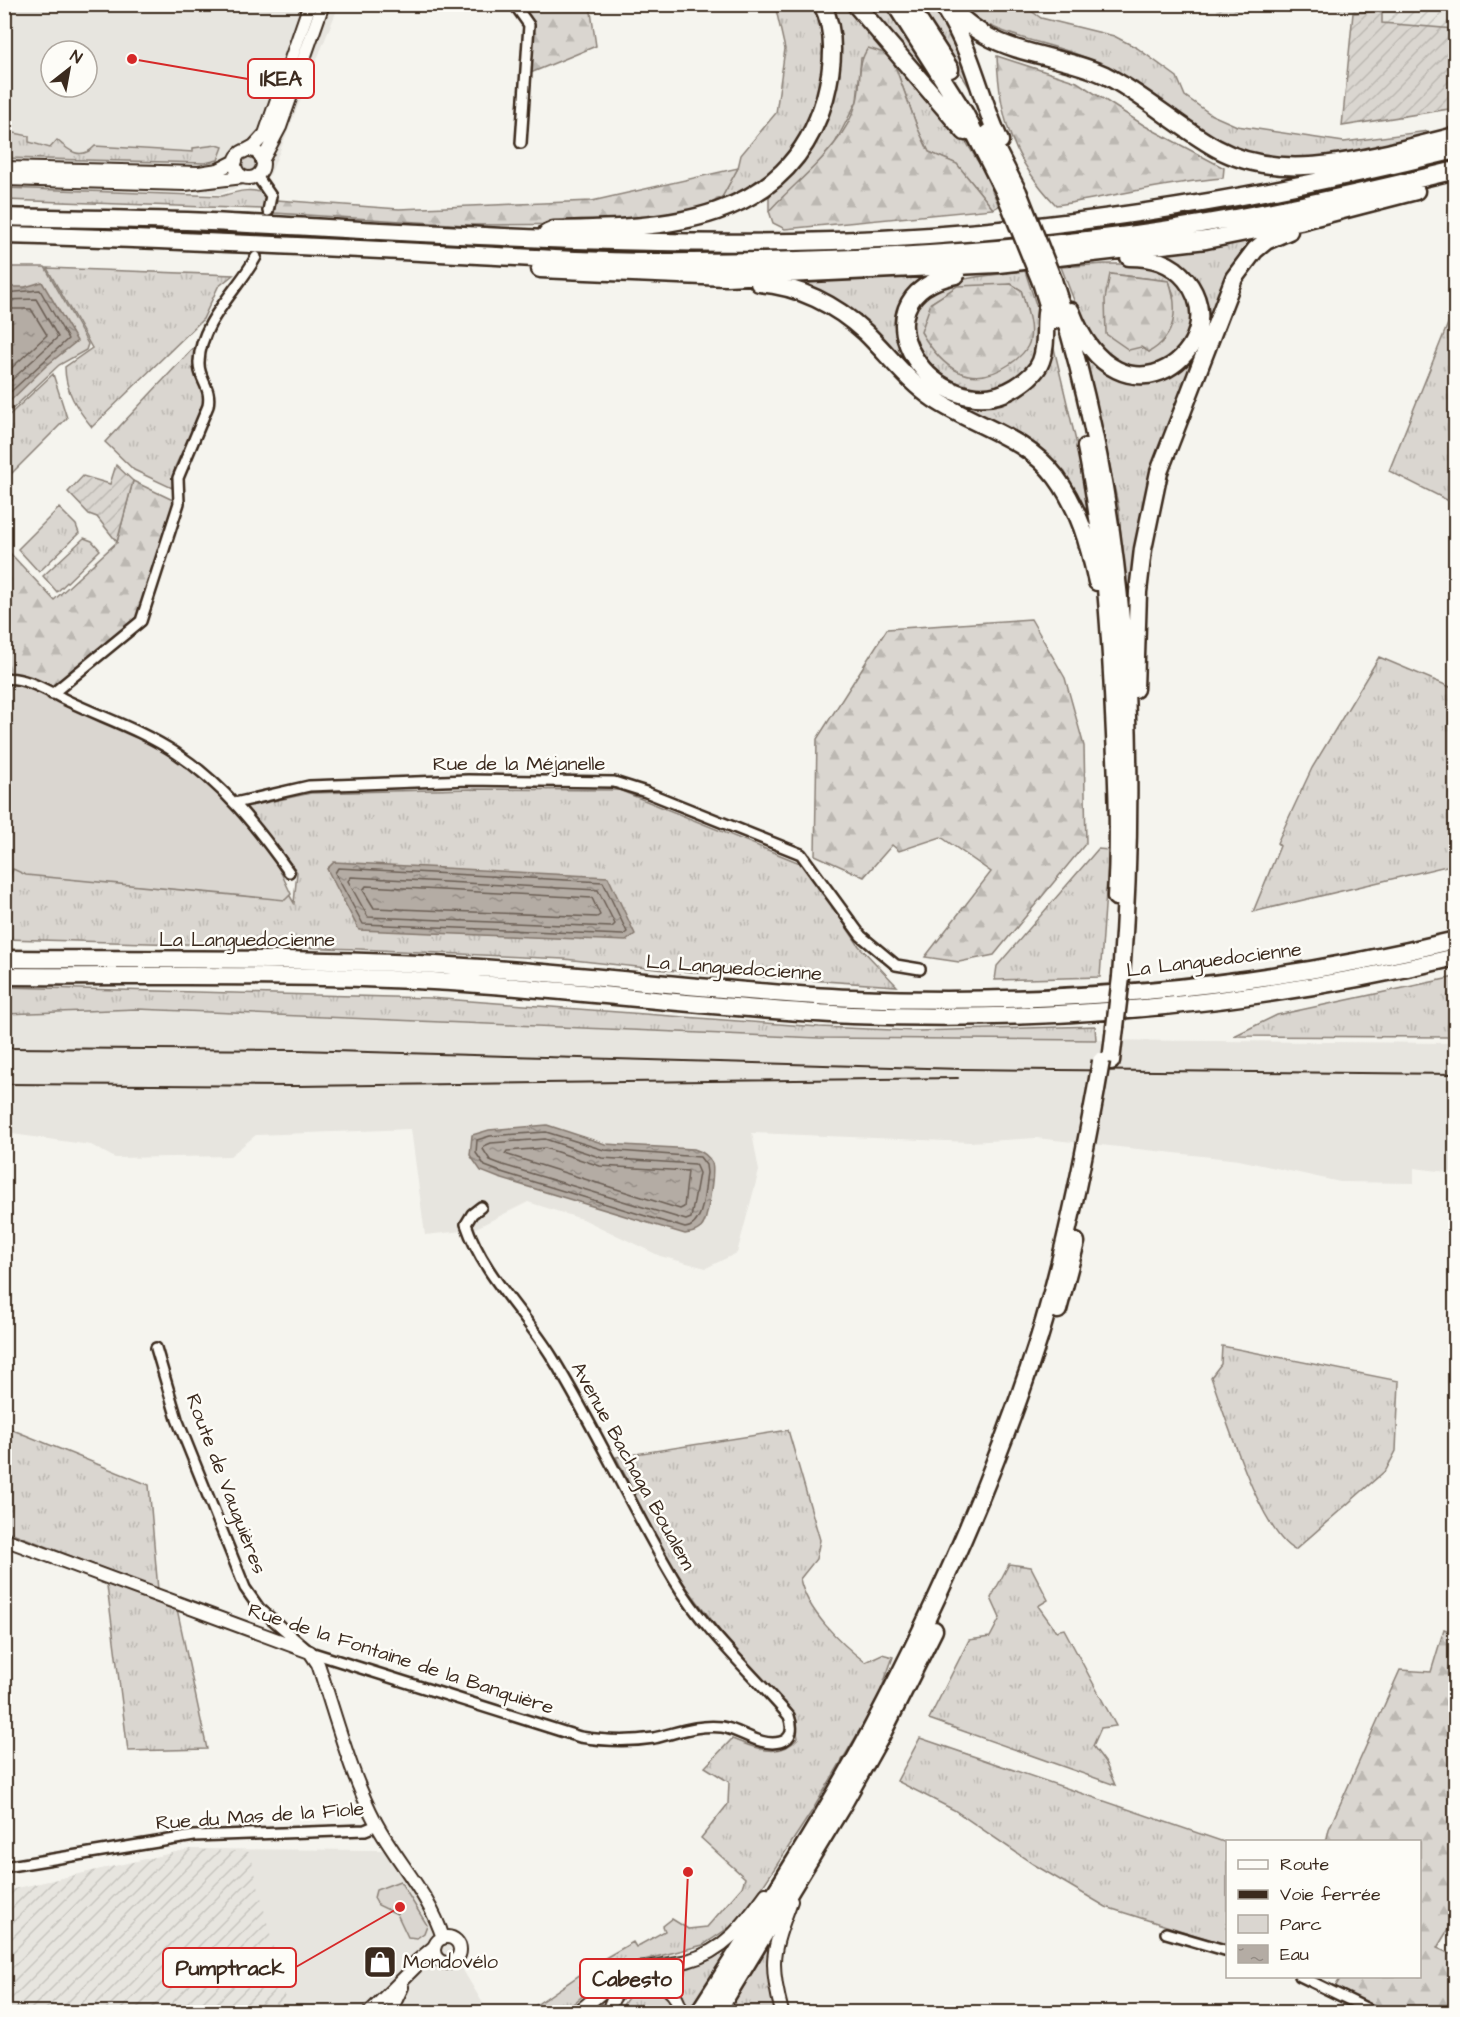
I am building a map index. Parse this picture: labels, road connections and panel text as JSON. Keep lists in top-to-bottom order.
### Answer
{
  "streets": {
    "highway": ["La Languedocienne"],
    "main road": ["Route de Vauguières", "Rue de la Fontaine de la Banquière"],
    "street": ["Rue de la Méjanelle", "Avenue Bachaga Boualem", "Rue du Mas de la Fiole"]
  },
  "crossings": [
    ["Avenue Bachaga Boualem", "Rue de la Fontaine de la Banquière"],
    ["Route de Vauguières", "Rue de la Fontaine de la Banquière"],
    ["Route de Vauguières", "Rue du Mas de la Fiole"]
  ],
  "places": {
    "other": ["IKEA", "Cabesto", "Pumptrack"],
    "shop": ["Mondovélo"]
  },
  "legend": [
    "Route",
    "Voie ferrée",
    "Parc",
    "Eau"
  ],
  "north": "top right"
}
